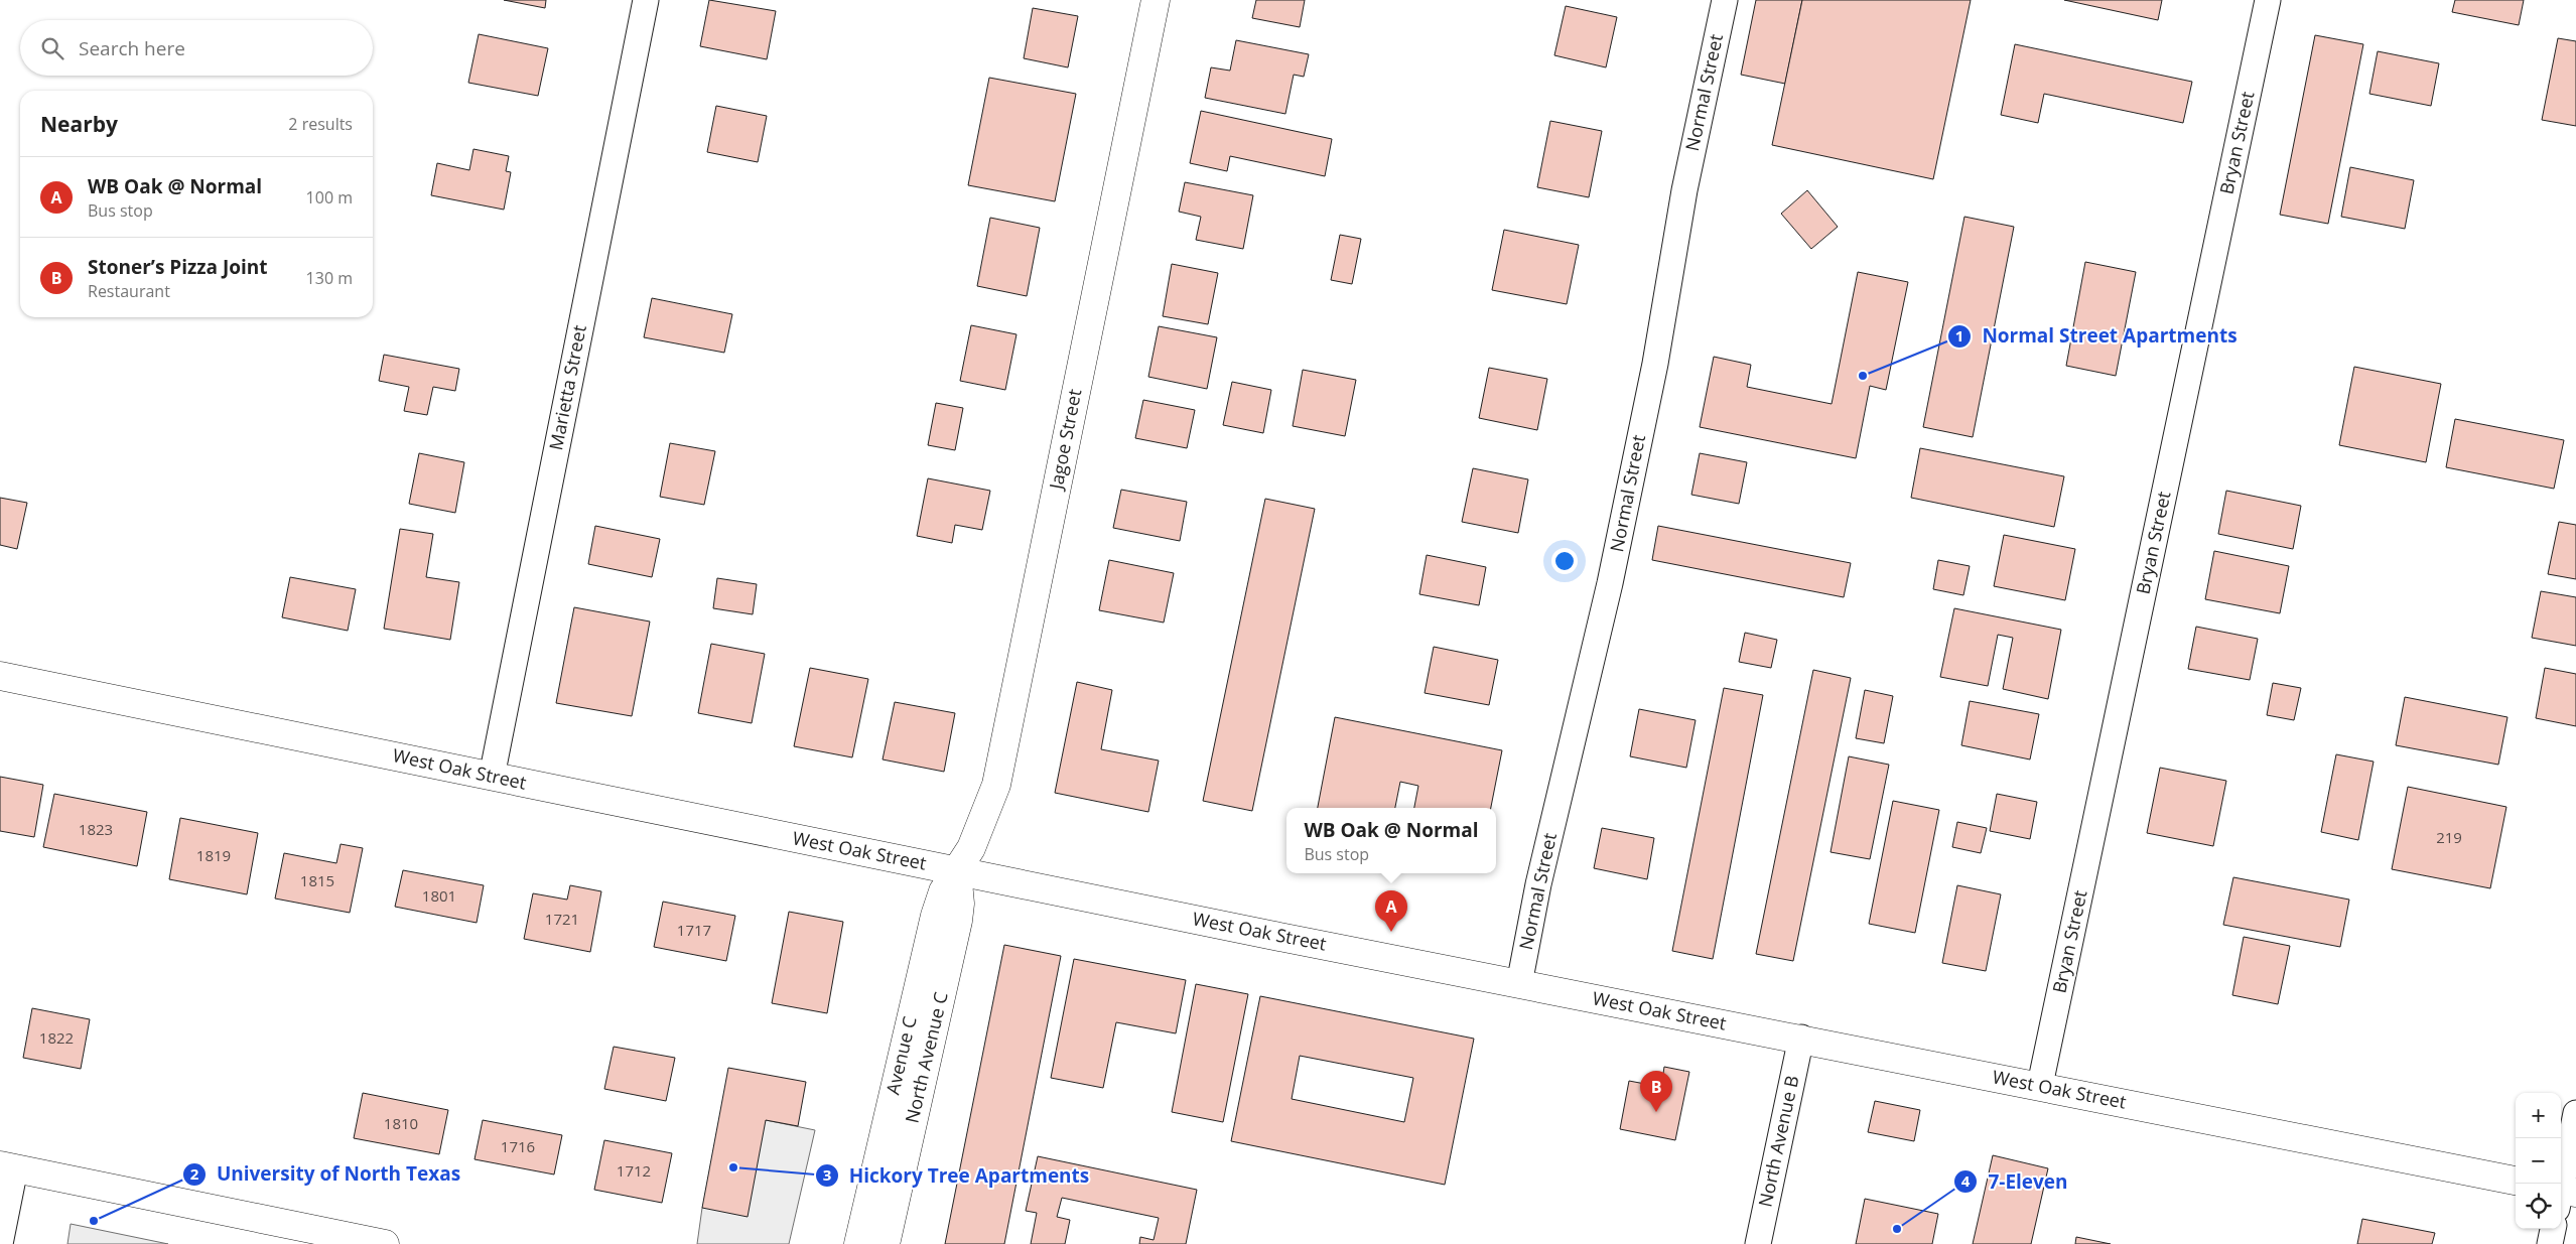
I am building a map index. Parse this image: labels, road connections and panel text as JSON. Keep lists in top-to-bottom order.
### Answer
{
  "streets": {
    "main road": [
      "Jagoe Street",
      "West Oak Street",
      "Avenue C",
      "North Avenue C"
    ],
    "street": [
      "Normal Street",
      "Bryan Street",
      "Marietta Street",
      "North Avenue B"
    ]
  },
  "crossings": [
    ["Normal Street", "West Oak Street"],
    ["Bryan Street", "West Oak Street"],
    ["Marietta Street", "West Oak Street"],
    ["Jagoe Street", "West Oak Street"],
    ["Jagoe Street", "Avenue C"],
    ["Jagoe Street", "North Avenue C"],
    ["West Oak Street", "Avenue C"],
    ["West Oak Street", "North Avenue C"],
    ["West Oak Street", "North Avenue B"],
    ["Avenue C", "North Avenue C"]
  ],
  "places": [
    "Normal Street Apartments",
    "Hickory Tree Apartments",
    "University of North Texas",
    "7-Eleven"
  ],
  "house_numbers": [
    "1823",
    "219",
    "1819",
    "1815",
    "1801",
    "1721",
    "1717",
    "1822",
    "1810",
    "1716",
    "1712"
  ],
  "page": {
    "search": "Search here",
    "heading": ["Nearby", "2 results"],
    "list": [
      {
        "mark": "A",
        "name": "WB Oak @ Normal",
        "note": "Bus stop",
        "value": "100 m"
      },
      {
        "mark": "B",
        "name": "Stoner’s Pizza Joint",
        "note": "Restaurant",
        "value": "130 m"
      }
    ],
    "popup": ["WB Oak @ Normal", "Bus stop"],
    "pins": ["A", "B"],
    "map_buttons": ["+", "−"]
  }
}
